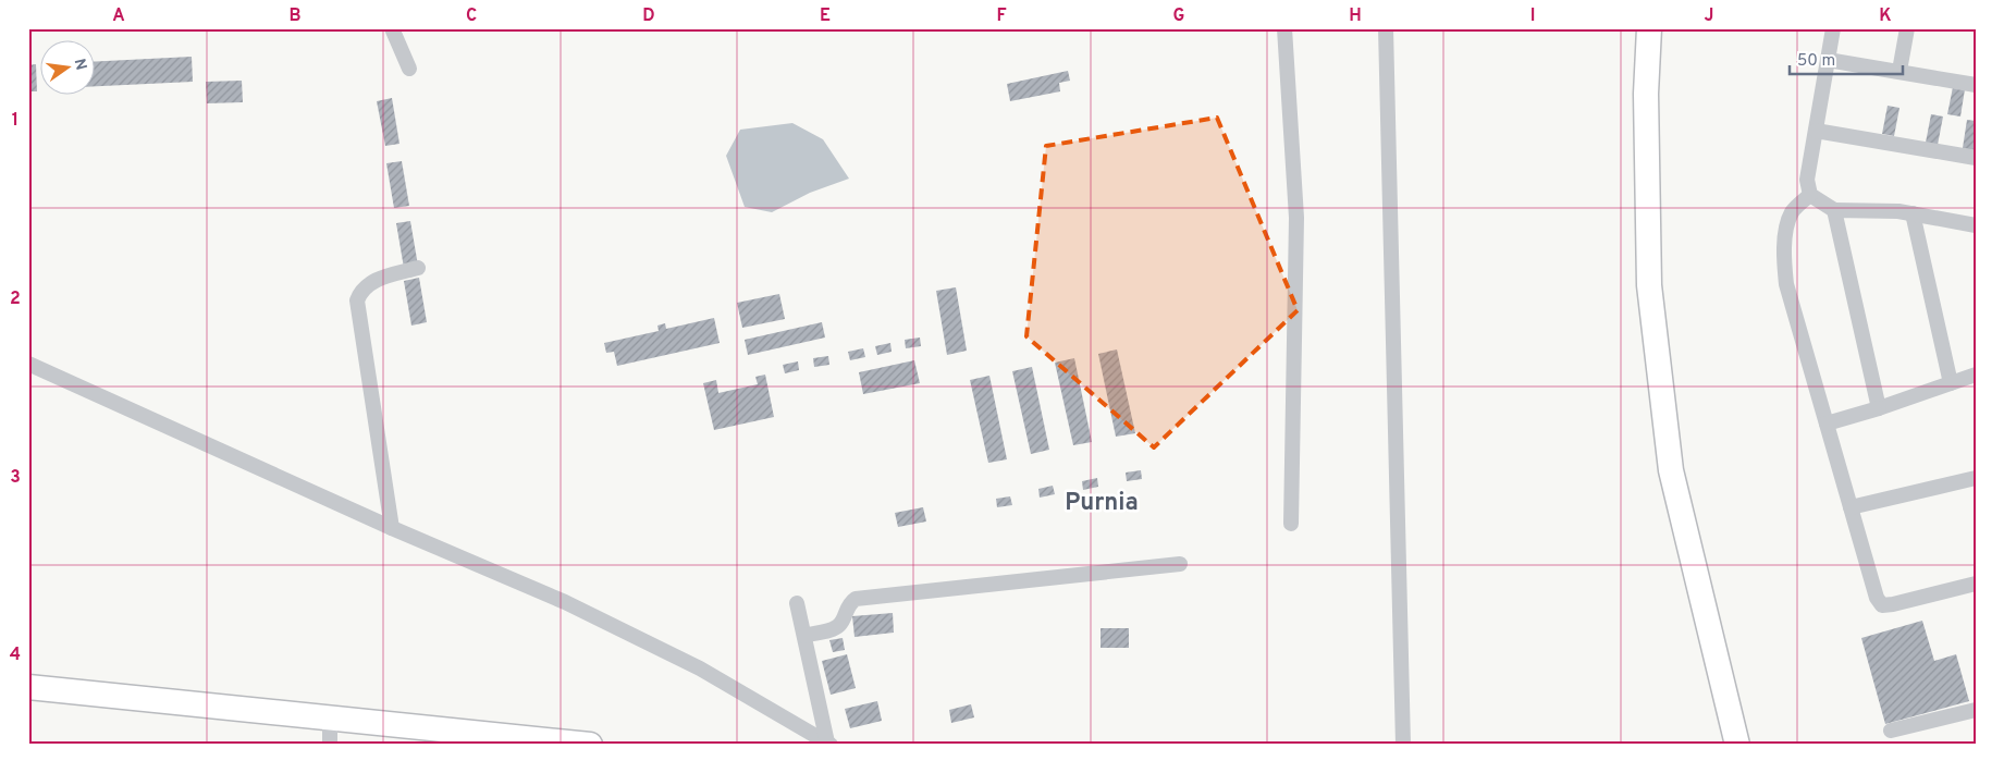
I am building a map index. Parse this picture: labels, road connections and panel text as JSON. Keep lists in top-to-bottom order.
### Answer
{
  "districts": ["Purnia"],
  "scale_bar": "50 m",
  "north": "right",
  "grid": {
    "columns": [
      "A",
      "B",
      "C",
      "D",
      "E",
      "F",
      "G",
      "H",
      "I",
      "J",
      "K"
    ],
    "rows": [
      "1",
      "2",
      "3",
      "4"
    ]
  }
}
